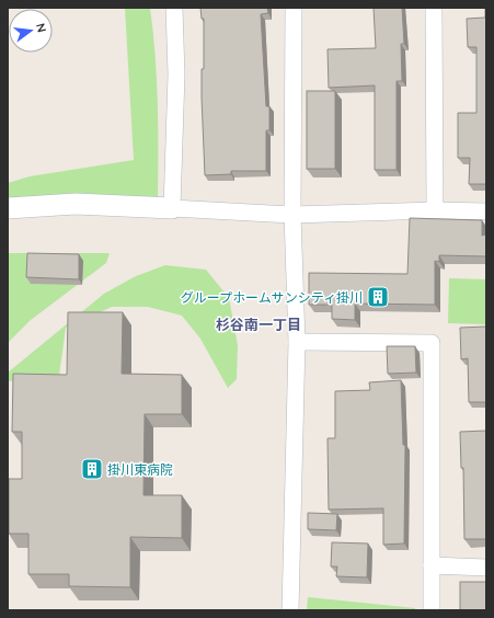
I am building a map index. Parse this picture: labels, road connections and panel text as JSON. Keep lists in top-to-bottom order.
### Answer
{
  "districts": ["杉谷南一丁目"],
  "places": {
    "building": ["グループホームサンシティ掛川", "掛川東病院"]
  },
  "north": "right"
}
